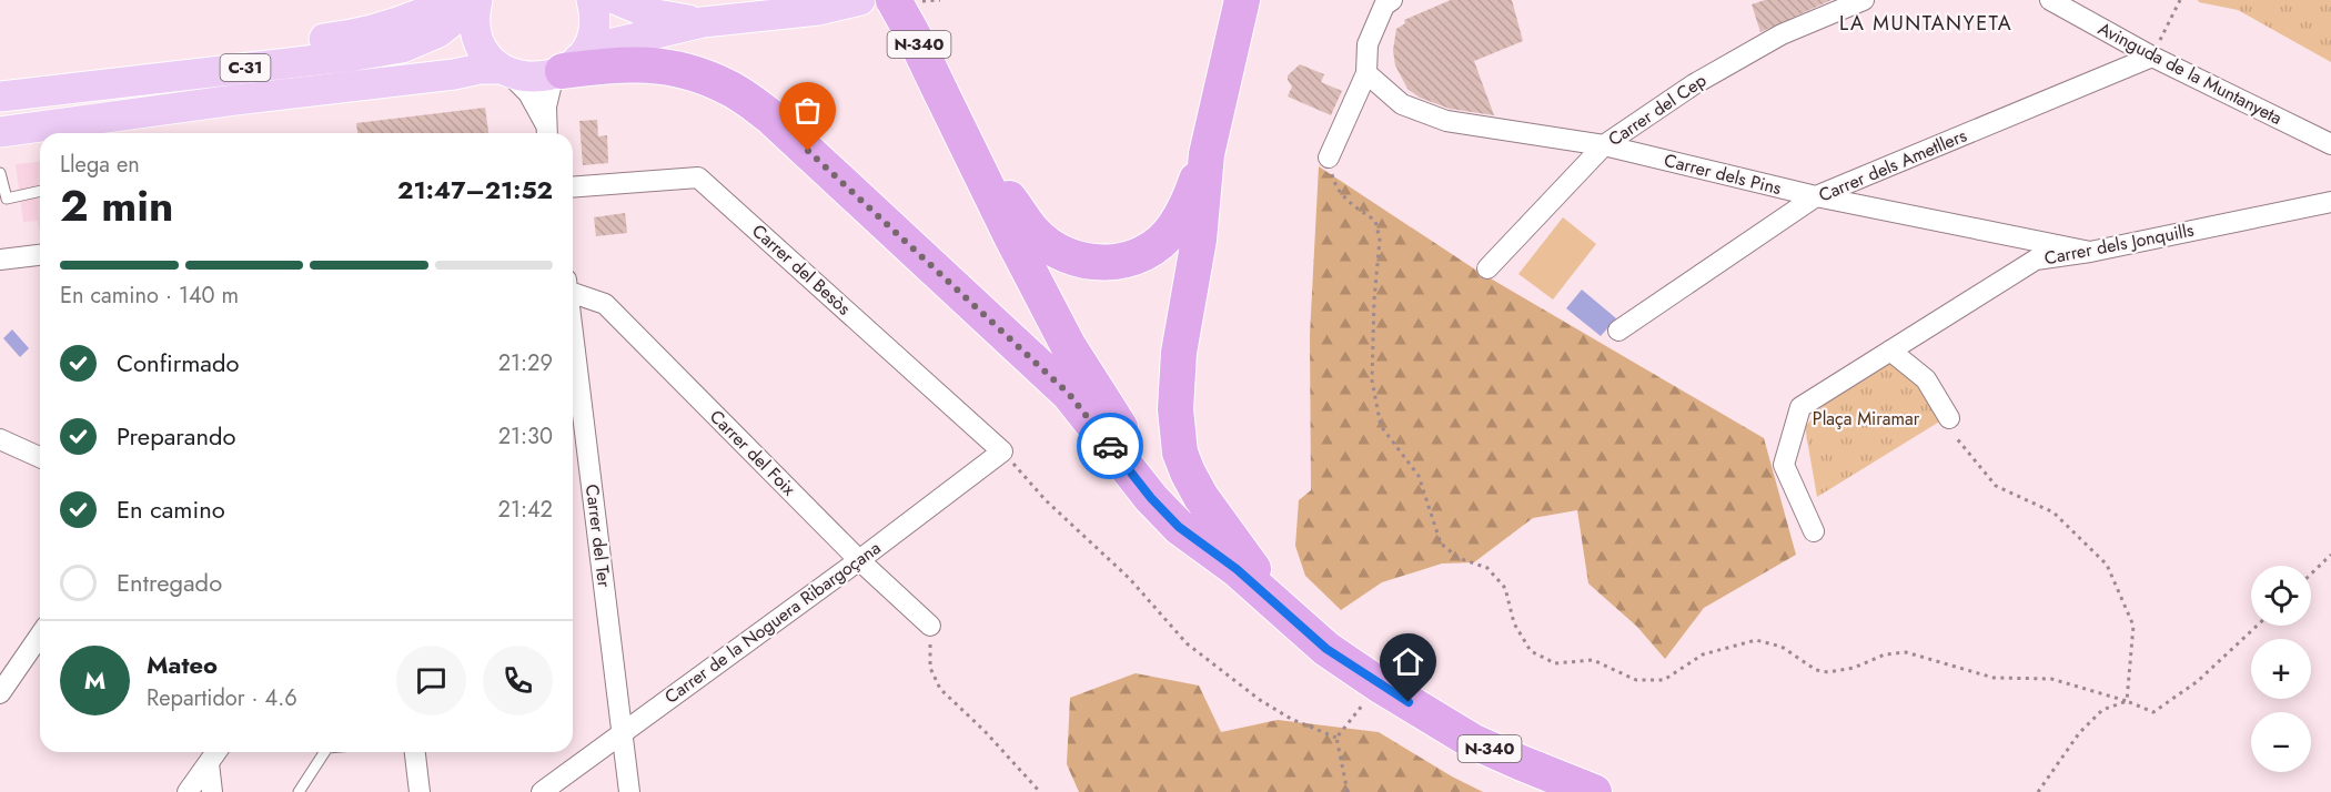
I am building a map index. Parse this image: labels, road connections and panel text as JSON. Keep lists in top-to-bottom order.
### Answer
{
  "streets": {
    "highway": ["N-340", "C-31"],
    "street": [
      "Avinguda de la Muntanyeta",
      "Carrer del Cep",
      "Carrer dels Ametllers",
      "Carrer dels Pins",
      "Carrer dels Jonquills",
      "Carrer del Besòs",
      "Carrer del Foix",
      "Carrer del Ter",
      "Carrer de la Noguera Ribargoçana"
    ]
  },
  "crossings": [
    ["N-340", "C-31"],
    ["Avinguda de la Muntanyeta", "Carrer dels Ametllers"],
    ["Carrer del Cep", "Carrer dels Pins"],
    ["Carrer dels Ametllers", "Carrer dels Pins"],
    ["Carrer dels Pins", "Carrer dels Jonquills"],
    ["Carrer del Besòs", "Carrer de la Noguera Ribargoçana"],
    ["Carrer del Foix", "Carrer de la Noguera Ribargoçana"],
    ["Carrer del Ter", "Carrer de la Noguera Ribargoçana"]
  ],
  "districts": ["LA MUNTANYETA"],
  "parks": ["Plaça Miramar"],
  "page": {
    "heading": ["2 min", "Llega en", "21:47–21:52"],
    "panel": ["Mateo", "Repartidor · 4.6"],
    "bar": "En camino · 140 m",
    "list": [
      ["Confirmado", "21:29"],
      ["Preparando", "21:30"],
      ["En camino", "21:42"],
      "Entregado"
    ],
    "map_buttons": ["+", "−"],
    "round": "M"
  }
}
